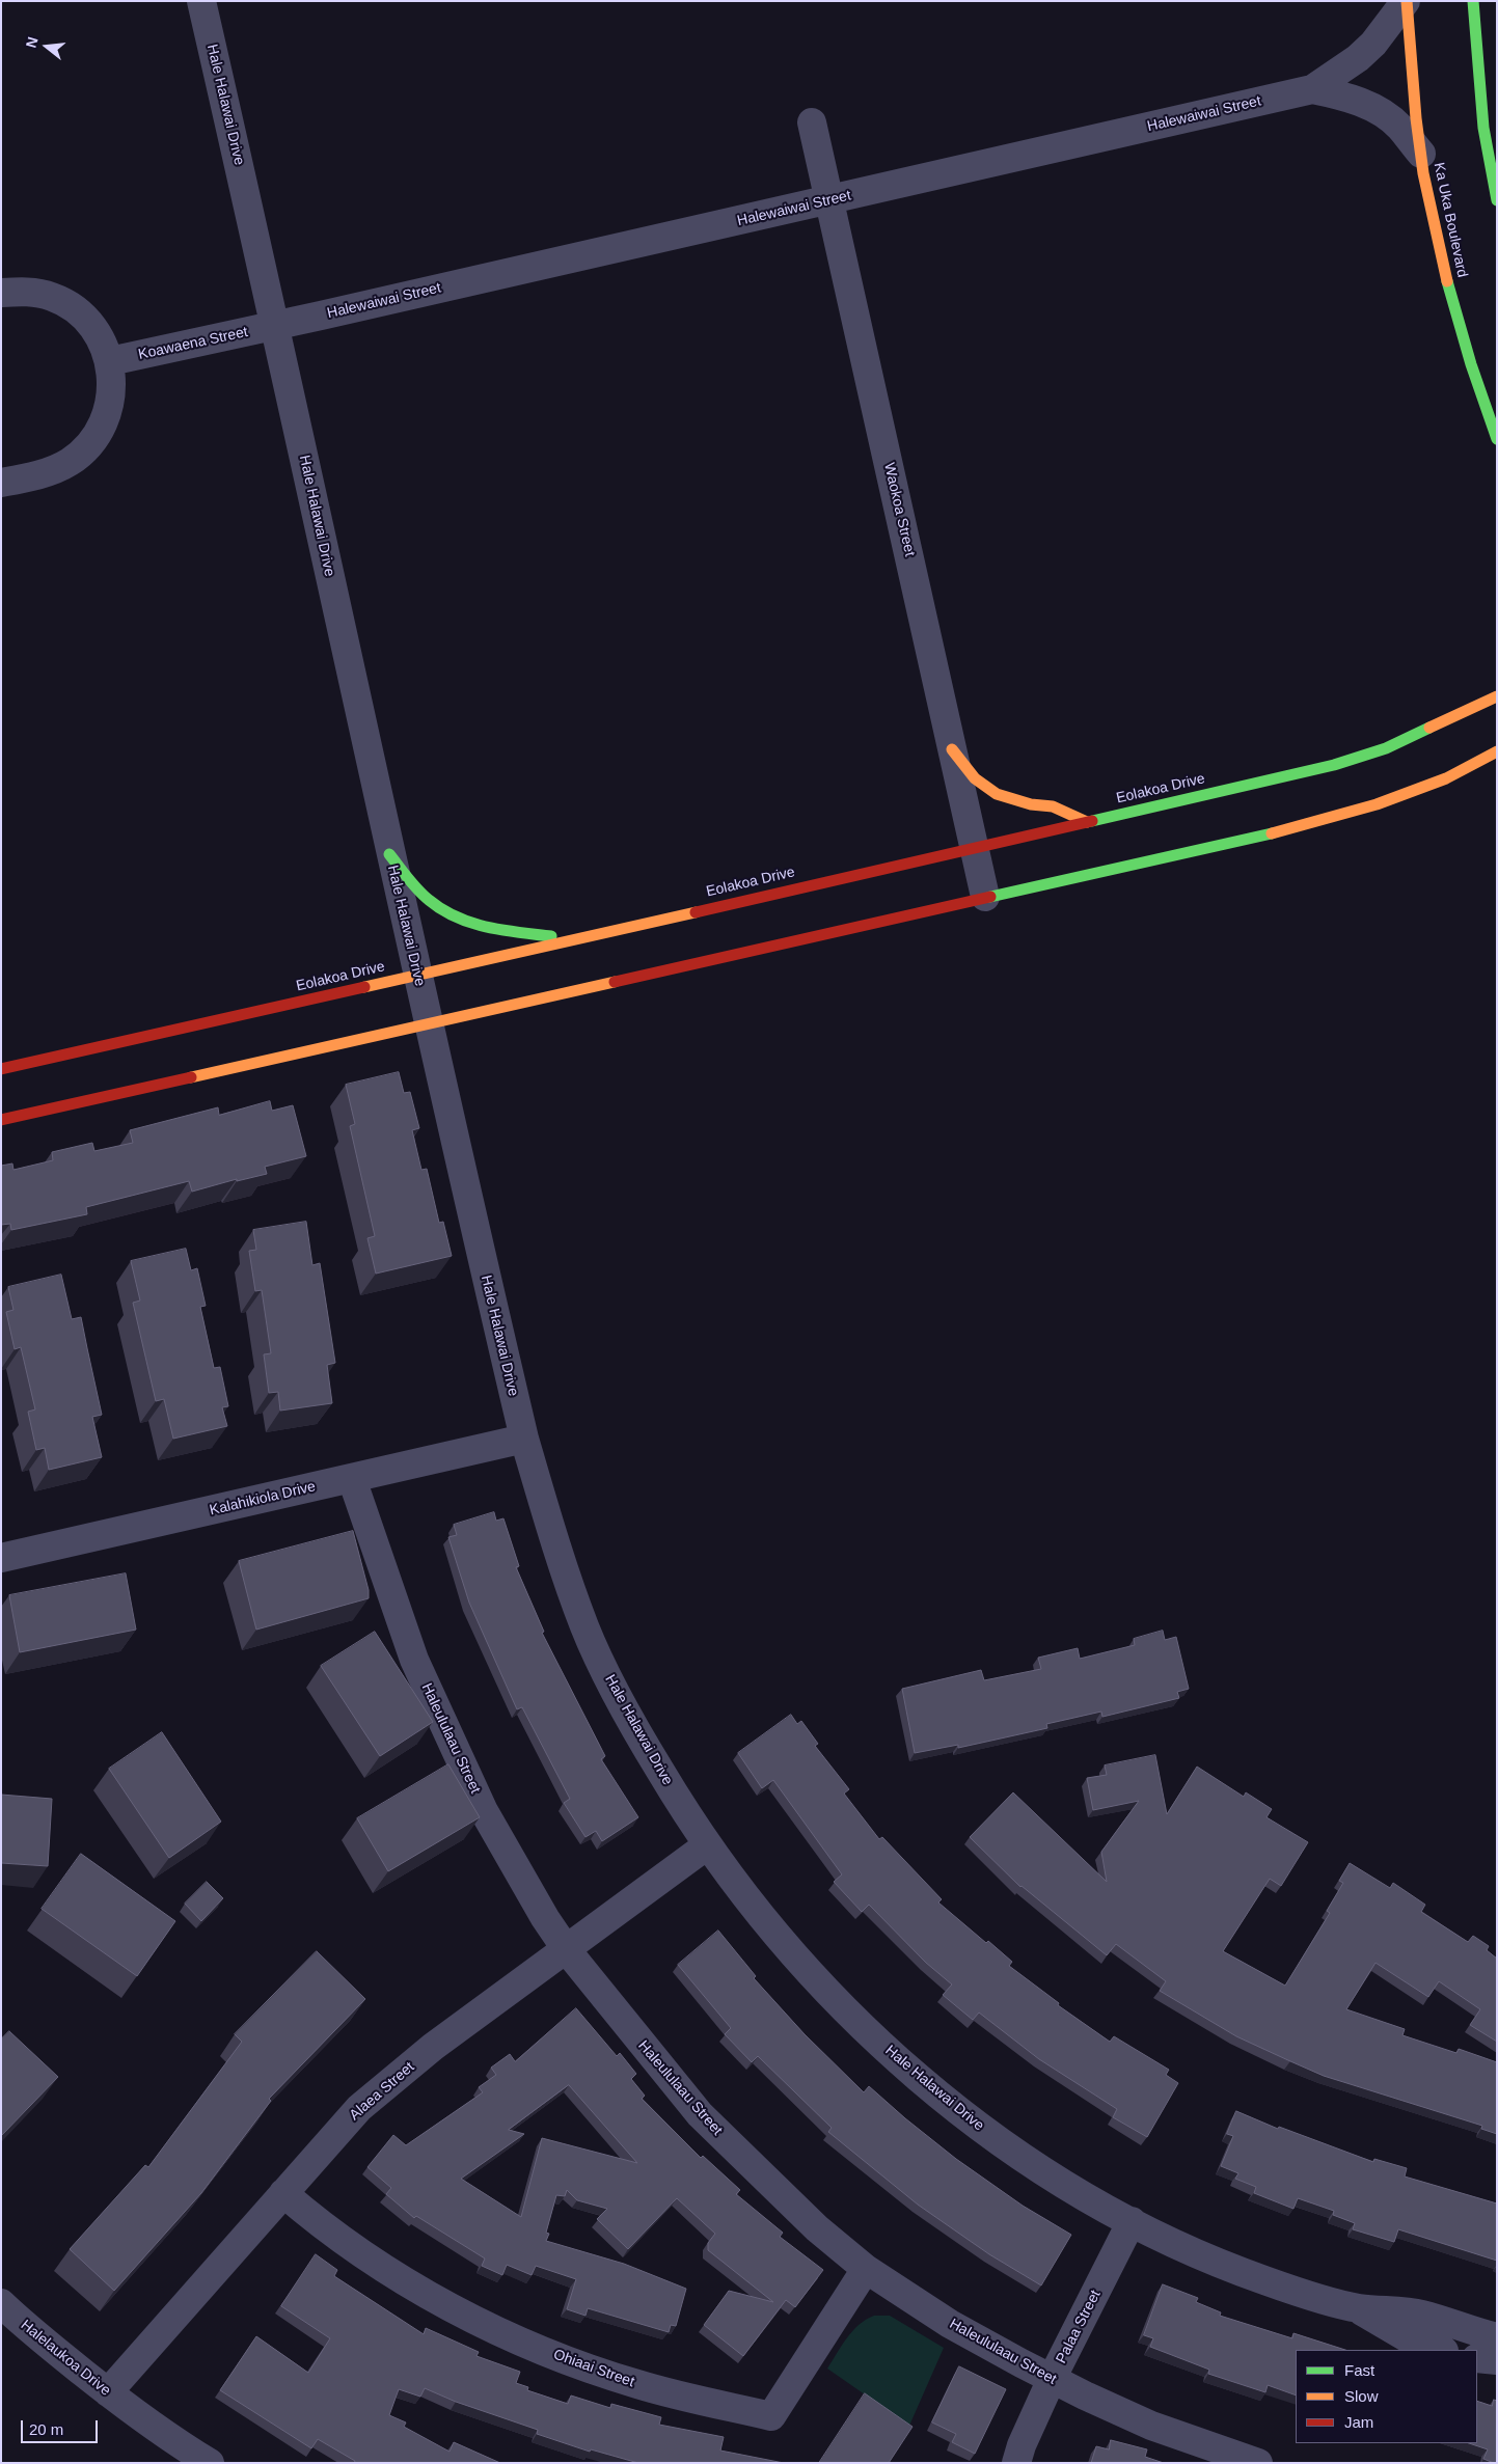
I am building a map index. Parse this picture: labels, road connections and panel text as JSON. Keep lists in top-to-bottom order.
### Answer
{
  "streets": {
    "street": [
      "Hale Halawai Drive",
      "Halewaiwai Street",
      "Ka Uka Boulevard",
      "Koawaena Street",
      "Waokoa Street",
      "Eolakoa Drive",
      "Kalahikiola Drive",
      "Haleululaau Street",
      "Alaea Street",
      "Palaa Street",
      "Halelaukoa Drive",
      "Ohiaai Street"
    ]
  },
  "crossings": [
    ["Hale Halawai Drive", "Halewaiwai Street"],
    ["Hale Halawai Drive", "Koawaena Street"],
    ["Hale Halawai Drive", "Eolakoa Drive"],
    ["Hale Halawai Drive", "Kalahikiola Drive"],
    ["Hale Halawai Drive", "Alaea Street"],
    ["Hale Halawai Drive", "Palaa Street"],
    ["Halewaiwai Street", "Ka Uka Boulevard"],
    ["Halewaiwai Street", "Koawaena Street"],
    ["Halewaiwai Street", "Waokoa Street"],
    ["Waokoa Street", "Eolakoa Drive"],
    ["Kalahikiola Drive", "Haleululaau Street"],
    ["Haleululaau Street", "Alaea Street"],
    ["Haleululaau Street", "Palaa Street"],
    ["Haleululaau Street", "Ohiaai Street"],
    ["Alaea Street", "Halelaukoa Drive"],
    ["Alaea Street", "Ohiaai Street"]
  ],
  "legend": ["Fast", "Slow", "Jam"],
  "scale_bar": "20 m",
  "north": "left"
}
